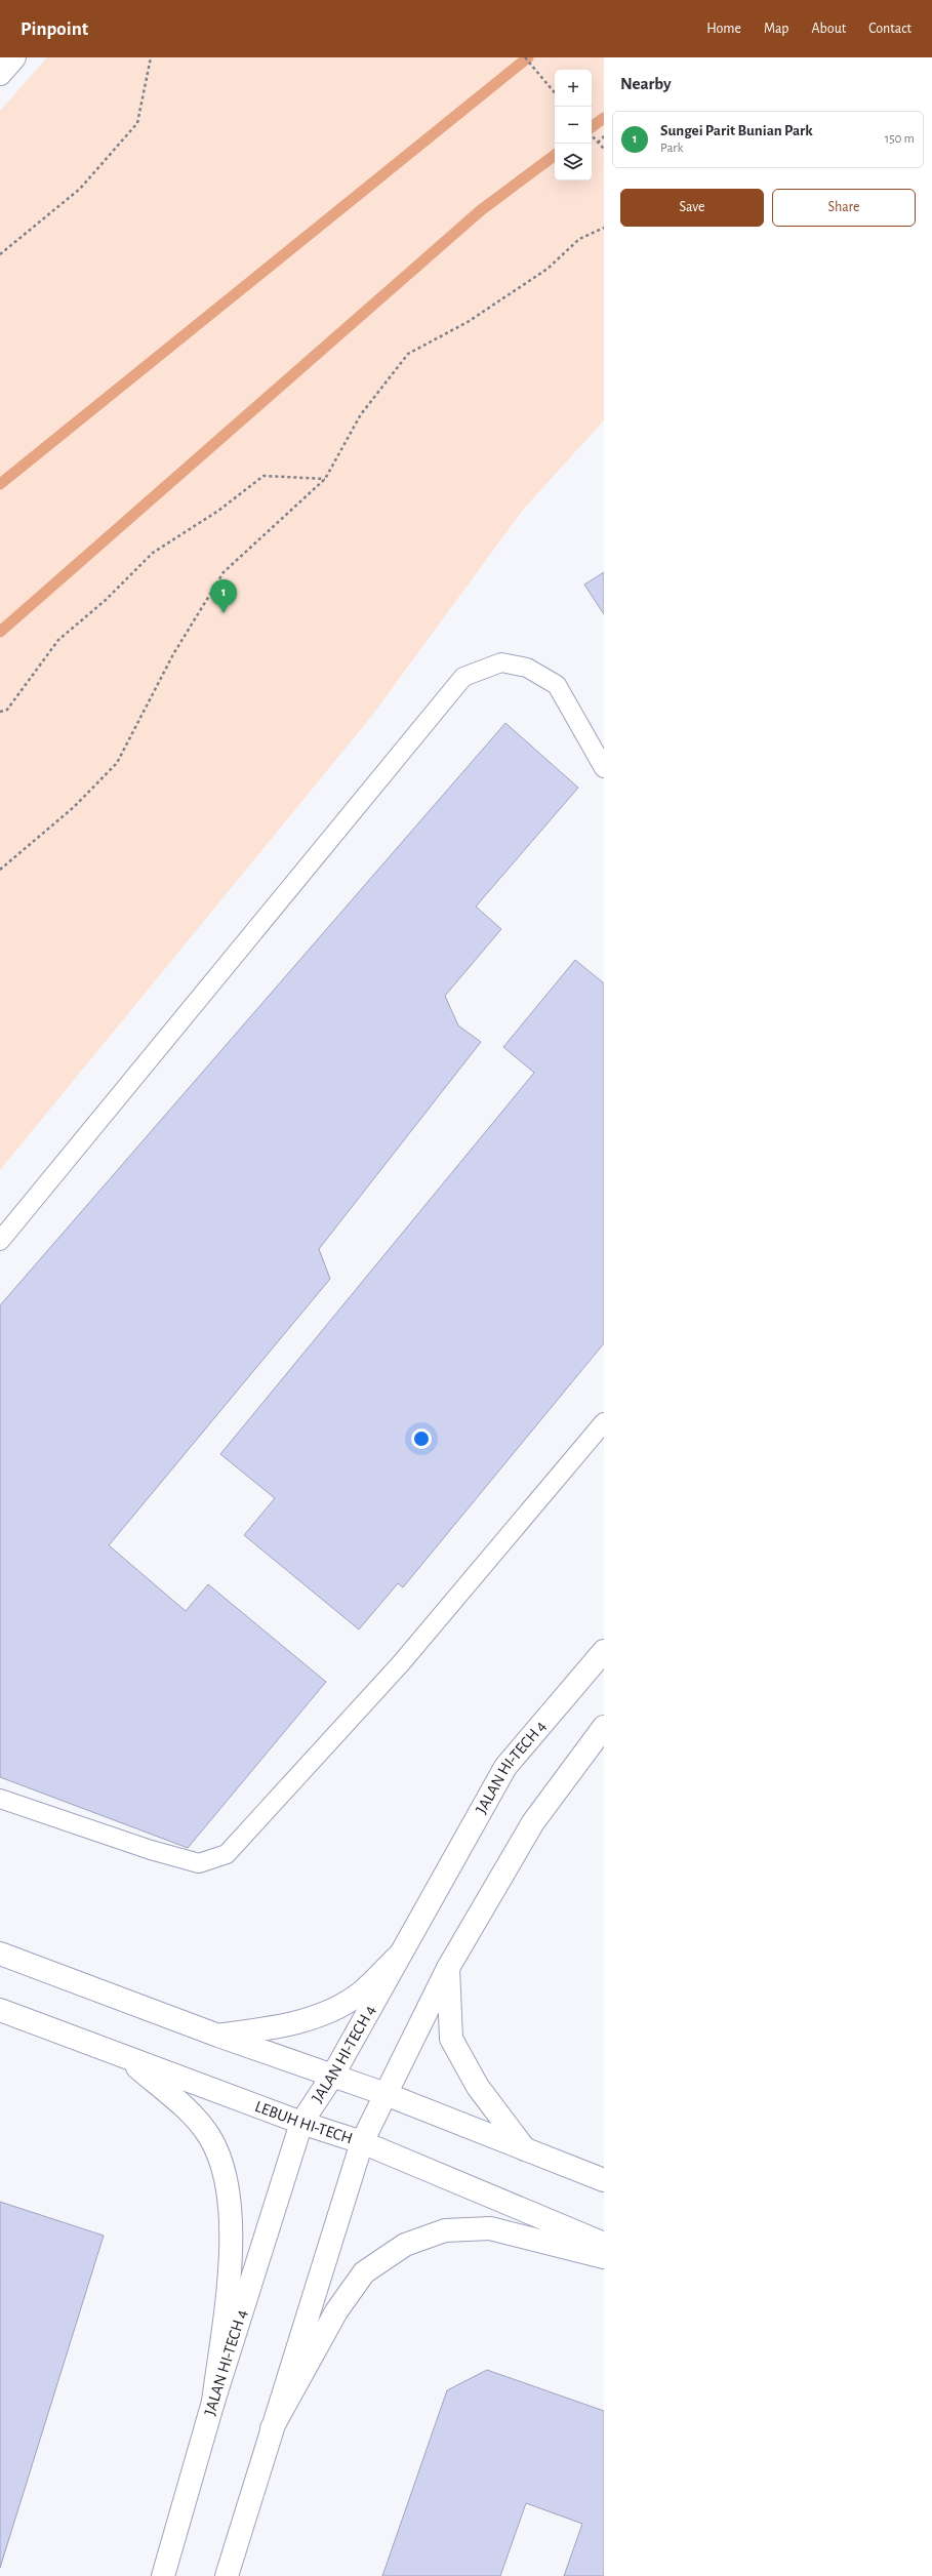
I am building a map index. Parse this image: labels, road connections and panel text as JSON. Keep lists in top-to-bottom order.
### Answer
{
  "streets": {
    "main road": ["JALAN HI-TECH 4", "LEBUH HI-TECH"]
  },
  "crossings": [
    ["JALAN HI-TECH 4", "LEBUH HI-TECH"]
  ],
  "page": {
    "header": "Pinpoint",
    "nav": [
      "Home",
      "Map",
      "About",
      "Contact"
    ],
    "heading": "Nearby",
    "map_buttons": ["+", "−"],
    "list": [
      {
        "mark": "1",
        "name": "Sungei Parit Bunian Park",
        "note": "Park",
        "value": "150 m"
      }
    ],
    "buttons": ["Save", "Share"],
    "pins": "1"
  }
}
